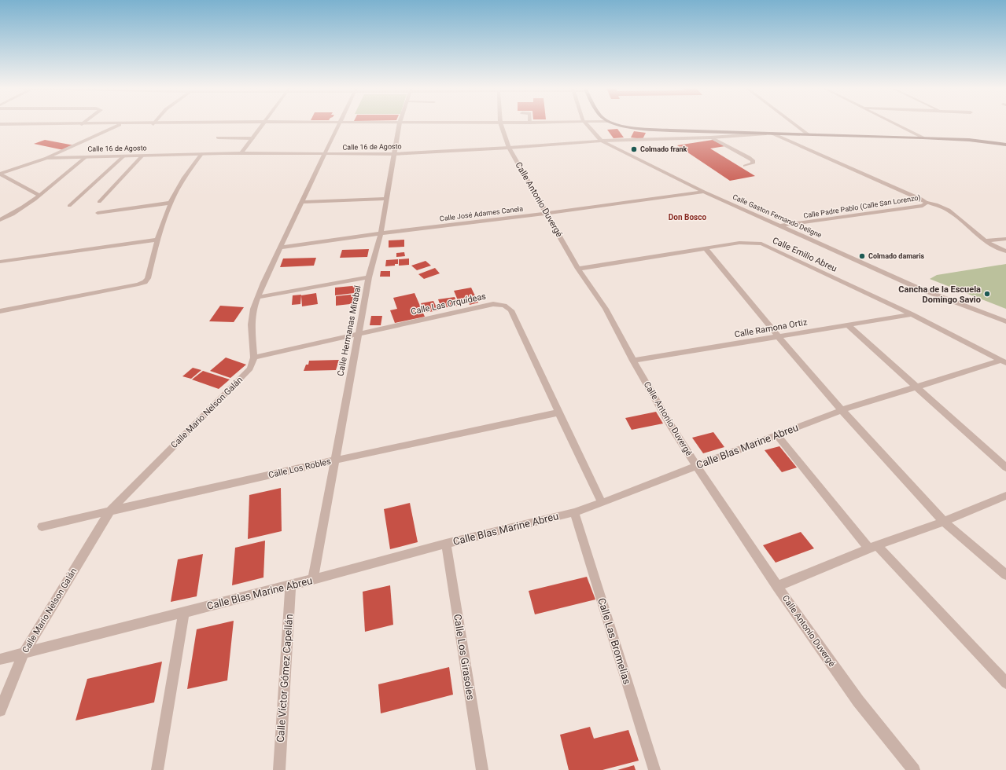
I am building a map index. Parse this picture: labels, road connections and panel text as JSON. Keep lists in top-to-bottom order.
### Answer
{
  "streets": {
    "street": [
      "Calle 16 de Agosto",
      "Calle Antonio Duvergé",
      "Calle Padre Pablo (Calle San Lorenzo)",
      "Calle José Adames Canela",
      "Calle Gaston Fernando Deligne",
      "Calle Emilio Abreu",
      "Calle Las Orquídeas",
      "Calle Ramona Ortiz",
      "Calle Hermanas Mirabal",
      "Calle Mario Nelson Galán",
      "Calle Blas Marine Abreu",
      "Calle Los Robles",
      "Calle Las Bromelias",
      "Calle Los Girasoles",
      "Calle Víctor Gómez Capellán"
    ]
  },
  "crossings": [
    ["Calle 16 de Agosto", "Calle Antonio Duvergé"],
    ["Calle 16 de Agosto", "Calle Gaston Fernando Deligne"],
    ["Calle 16 de Agosto", "Calle Hermanas Mirabal"],
    ["Calle 16 de Agosto", "Calle Mario Nelson Galán"],
    ["Calle Antonio Duvergé", "Calle José Adames Canela"],
    ["Calle Antonio Duvergé", "Calle Emilio Abreu"],
    ["Calle Antonio Duvergé", "Calle Ramona Ortiz"],
    ["Calle Antonio Duvergé", "Calle Blas Marine Abreu"],
    ["Calle Padre Pablo (Calle San Lorenzo)", "Calle Gaston Fernando Deligne"],
    ["Calle José Adames Canela", "Calle Gaston Fernando Deligne"],
    ["Calle José Adames Canela", "Calle Hermanas Mirabal"],
    ["Calle José Adames Canela", "Calle Mario Nelson Galán"],
    ["Calle Emilio Abreu", "Calle Ramona Ortiz"],
    ["Calle Emilio Abreu", "Calle Blas Marine Abreu"],
    ["Calle Las Orquídeas", "Calle Hermanas Mirabal"],
    ["Calle Las Orquídeas", "Calle Mario Nelson Galán"],
    ["Calle Las Orquídeas", "Calle Blas Marine Abreu"],
    ["Calle Las Orquídeas", "Calle Los Robles"],
    ["Calle Hermanas Mirabal", "Calle Blas Marine Abreu"],
    ["Calle Hermanas Mirabal", "Calle Los Robles"],
    ["Calle Mario Nelson Galán", "Calle Blas Marine Abreu"],
    ["Calle Mario Nelson Galán", "Calle Los Robles"],
    ["Calle Blas Marine Abreu", "Calle Las Bromelias"],
    ["Calle Blas Marine Abreu", "Calle Los Girasoles"],
    ["Calle Blas Marine Abreu", "Calle Víctor Gómez Capellán"]
  ],
  "districts": ["Don Bosco"],
  "places": ["Colmado frank", "Colmado damaris", "Cancha de la Escuela Domingo Savio"]
}
